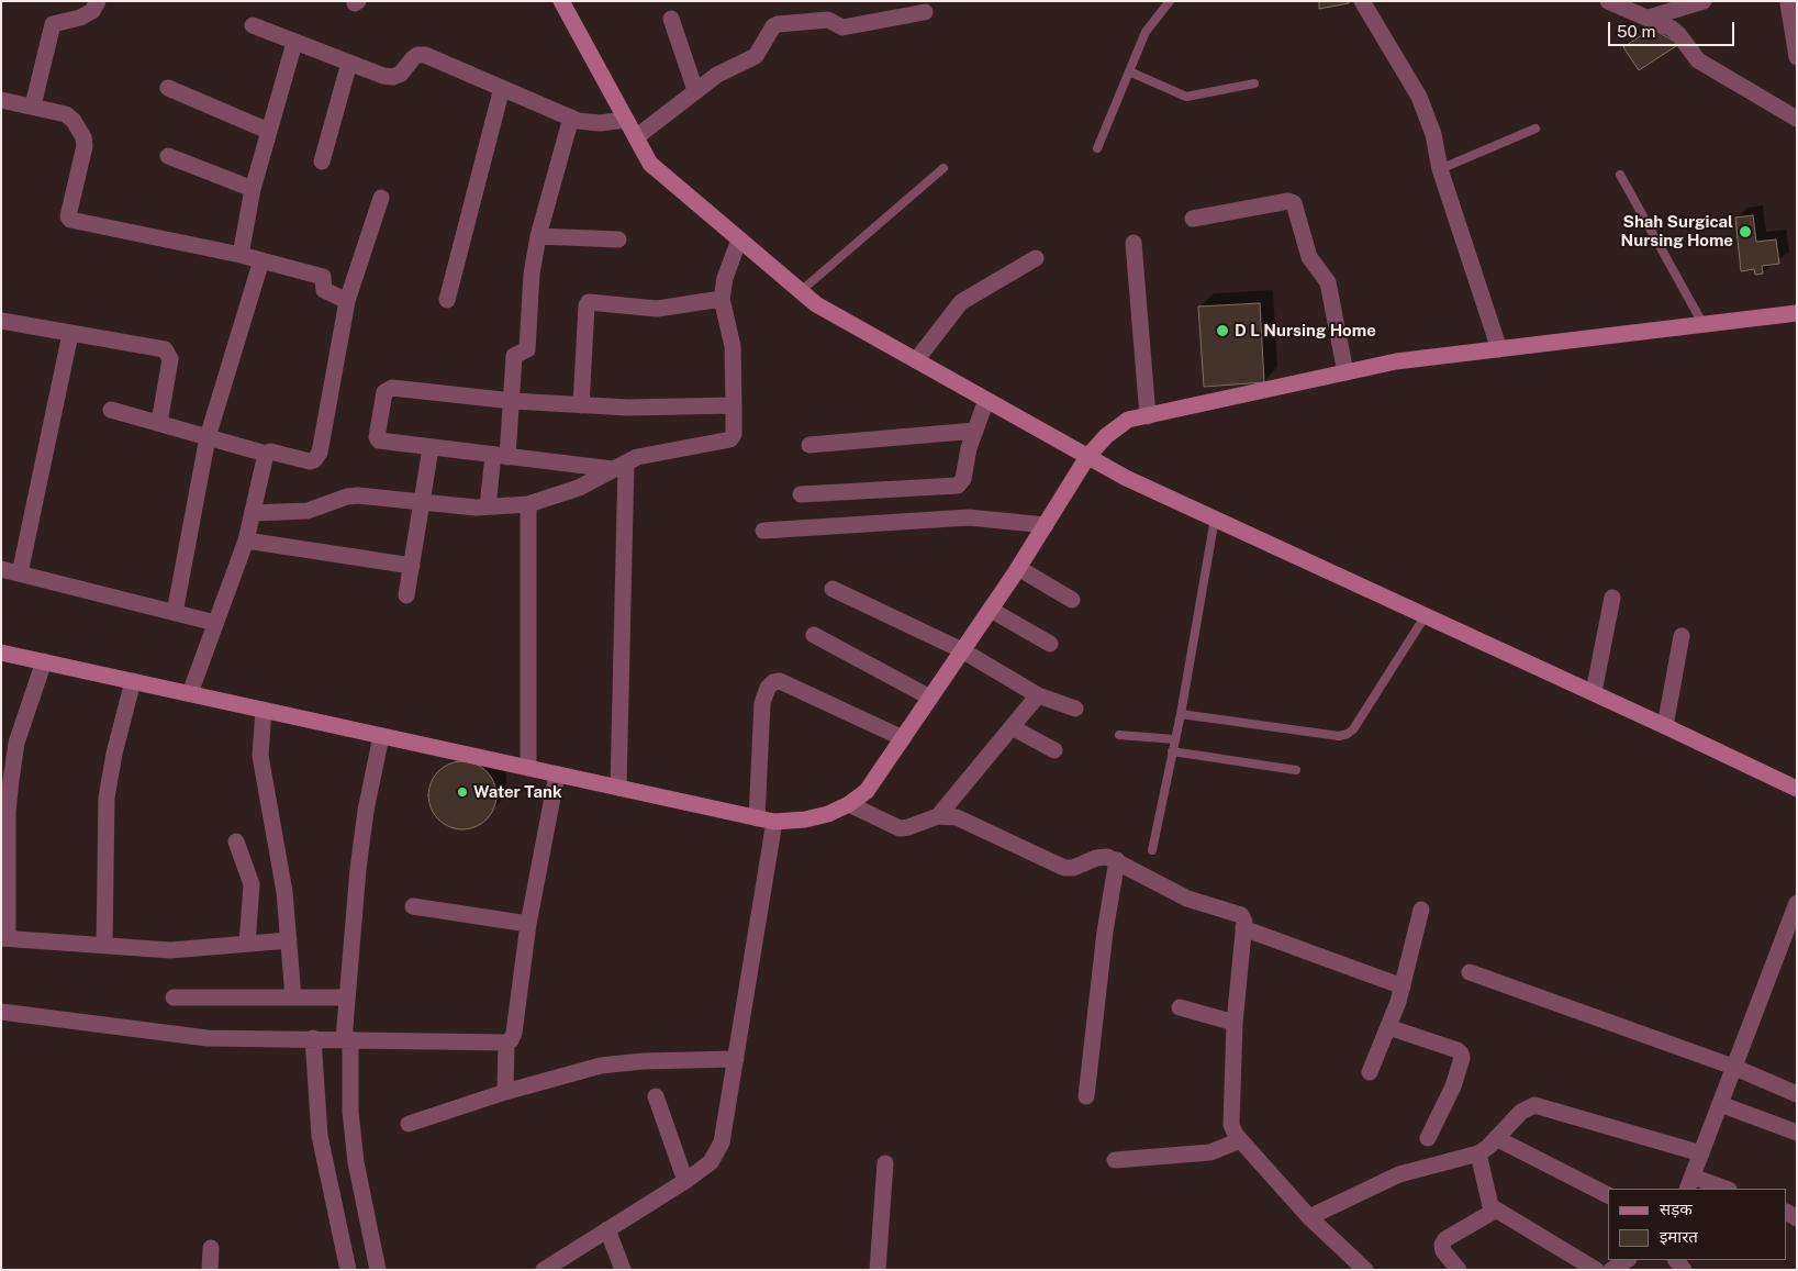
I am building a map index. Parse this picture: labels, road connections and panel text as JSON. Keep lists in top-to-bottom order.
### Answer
{
  "places": ["Shah Surgical Nursing Home", "D L Nursing Home", "Water Tank"],
  "legend": ["सड़क", "इमारत"],
  "scale_bar": "50 m"
}
